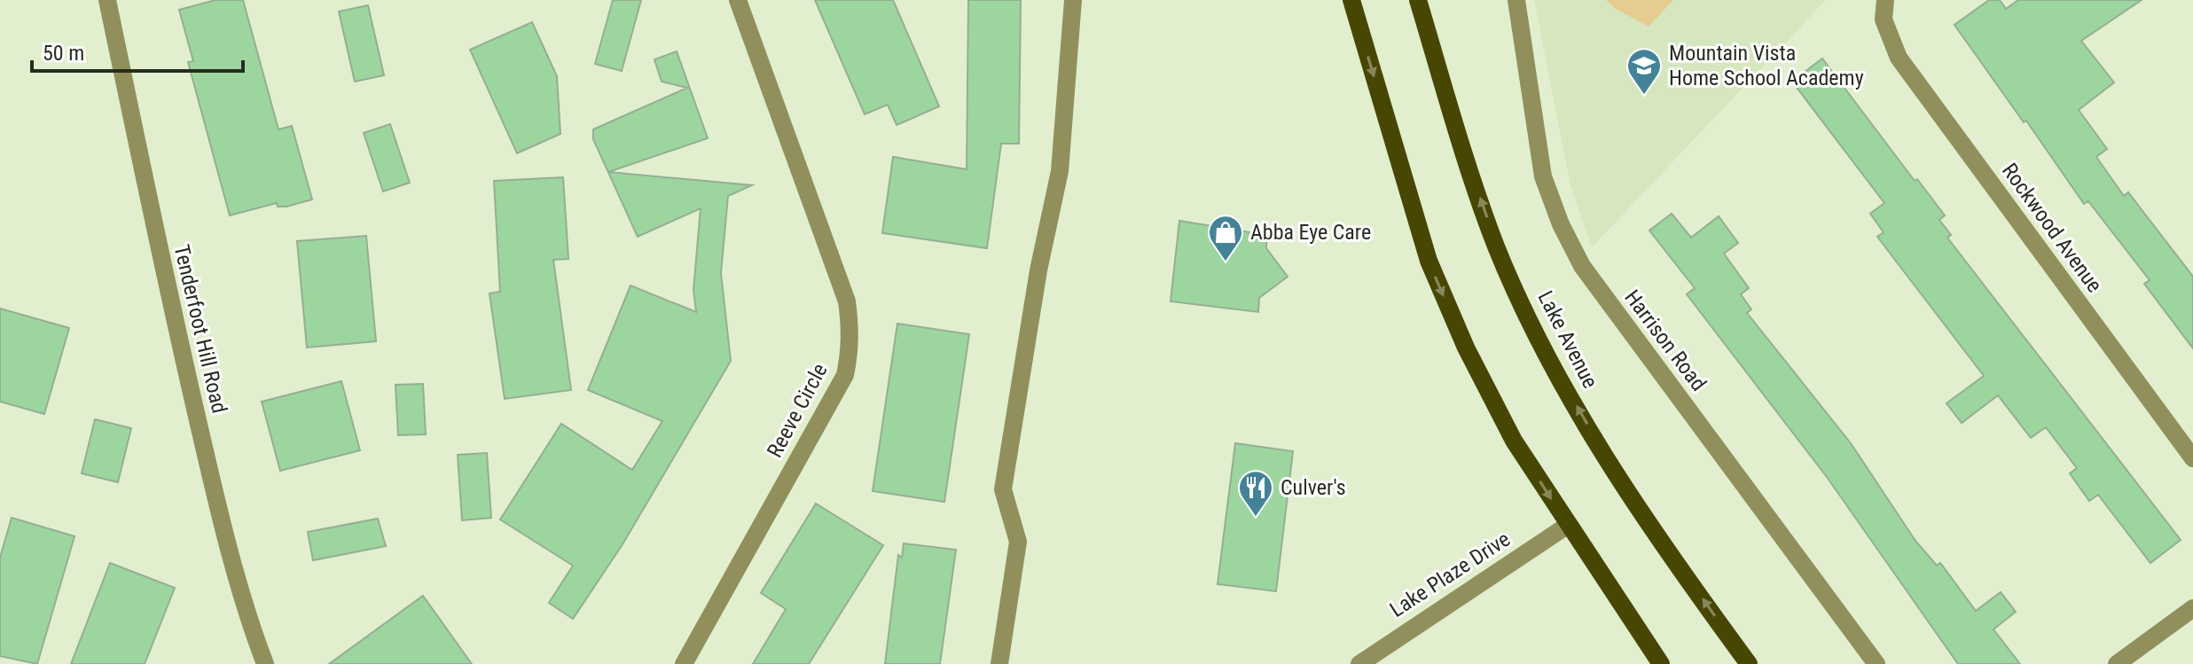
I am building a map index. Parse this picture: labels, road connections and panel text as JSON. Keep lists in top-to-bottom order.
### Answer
{
  "streets": {
    "main road": ["Lake Avenue"],
    "street": [
      "Rockwood Avenue",
      "Tenderfoot Hill Road",
      "Harrison Road",
      "Reeve Circle",
      "Lake Plaze Drive"
    ]
  },
  "places": {
    "school or university": ["Mountain Vista Home School Academy"],
    "shop": ["Abba Eye Care"],
    "restaurant": ["Culver's"]
  },
  "scale_bar": "50 m"
}
